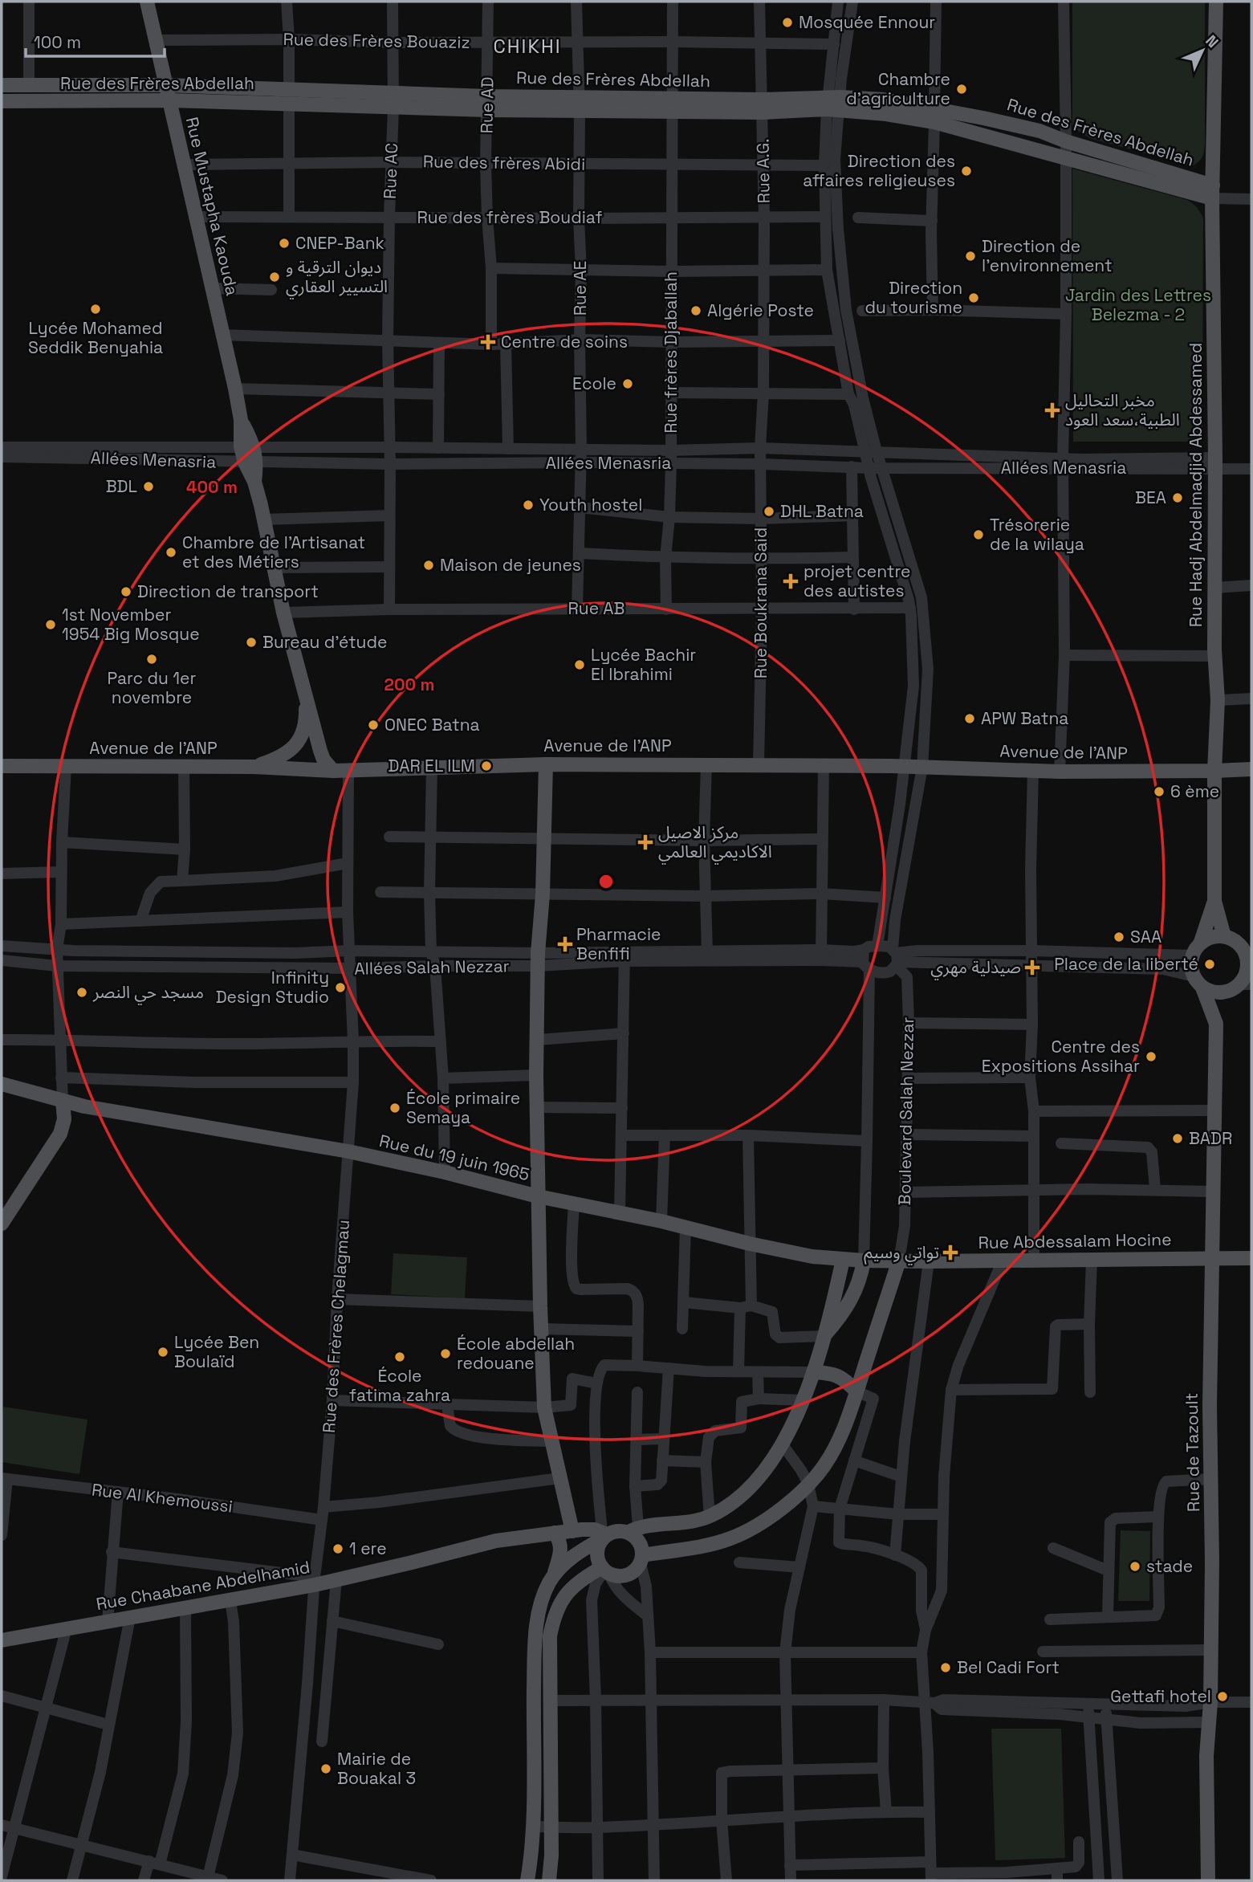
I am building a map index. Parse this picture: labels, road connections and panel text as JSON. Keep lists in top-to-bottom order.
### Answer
{
  "streets": {
    "main road": [
      "Rue des Frères Abdellah",
      "Rue Mustapha Kaouda",
      "Rue Hadj Abdelmadjid Abdessamed",
      "Avenue de l'ANP",
      "Rue du 19 juin 1965",
      "Rue Abdessalam Hocine",
      "Rue de Tazoult",
      "Rue Chaabane Abdelhamid"
    ],
    "street": [
      "Rue des Frères Bouaziz",
      "Rue AD",
      "Rue des frères Abidi",
      "Rue AC",
      "Rue A.G.",
      "Rue des frères Boudiaf",
      "Rue AE",
      "Rue frères Djaballah",
      "Allées Menasria",
      "Rue Boukrana Said",
      "Rue AB",
      "Allées Salah Nezzar",
      "Boulevard Salah Nezzar",
      "Rue des Frères Chelagmau",
      "Rue Al Khemoussi"
    ]
  },
  "crossings": [
    ["Rue des Frères Bouaziz", "Rue AD"],
    ["Rue des Frères Bouaziz", "Rue AC"],
    ["Rue des Frères Bouaziz", "Rue A.G."],
    ["Rue des Frères Bouaziz", "Rue Mustapha Kaouda"],
    ["Rue des Frères Bouaziz", "Rue AE"],
    ["Rue des Frères Bouaziz", "Rue frères Djaballah"],
    ["Rue des Frères Abdellah", "Rue AD"],
    ["Rue des Frères Abdellah", "Rue AC"],
    ["Rue des Frères Abdellah", "Rue A.G."],
    ["Rue des Frères Abdellah", "Rue Mustapha Kaouda"],
    ["Rue des Frères Abdellah", "Rue AE"],
    ["Rue des Frères Abdellah", "Rue frères Djaballah"],
    ["Rue des Frères Abdellah", "Rue Hadj Abdelmadjid Abdessamed"],
    ["Rue AD", "Rue des frères Abidi"],
    ["Rue AD", "Rue des frères Boudiaf"],
    ["Rue des frères Abidi", "Rue AC"],
    ["Rue des frères Abidi", "Rue A.G."],
    ["Rue des frères Abidi", "Rue Mustapha Kaouda"],
    ["Rue des frères Abidi", "Rue AE"],
    ["Rue des frères Abidi", "Rue frères Djaballah"],
    ["Rue AC", "Rue des frères Boudiaf"],
    ["Rue AC", "Allées Menasria"],
    ["Rue AC", "Rue AB"],
    ["Rue A.G.", "Rue des frères Boudiaf"],
    ["Rue A.G.", "Rue Boukrana Said"],
    ["Rue Mustapha Kaouda", "Rue des frères Boudiaf"],
    ["Rue Mustapha Kaouda", "Allées Menasria"],
    ["Rue Mustapha Kaouda", "Rue AB"],
    ["Rue des frères Boudiaf", "Rue AE"],
    ["Rue des frères Boudiaf", "Rue frères Djaballah"],
    ["Rue AE", "Allées Menasria"],
    ["Rue AE", "Rue AB"],
    ["Rue frères Djaballah", "Allées Menasria"],
    ["Rue frères Djaballah", "Rue AB"],
    ["Allées Menasria", "Rue Hadj Abdelmadjid Abdessamed"],
    ["Allées Menasria", "Rue Boukrana Said"],
    ["Rue Hadj Abdelmadjid Abdessamed", "Avenue de l'ANP"],
    ["Rue Hadj Abdelmadjid Abdessamed", "Rue de Tazoult"],
    ["Rue Boukrana Said", "Rue AB"],
    ["Rue Boukrana Said", "Avenue de l'ANP"],
    ["Avenue de l'ANP", "Rue des Frères Chelagmau"],
    ["Allées Salah Nezzar", "Rue des Frères Chelagmau"],
    ["Boulevard Salah Nezzar", "Rue du 19 juin 1965"],
    ["Boulevard Salah Nezzar", "Rue Abdessalam Hocine"],
    ["Rue du 19 juin 1965", "Rue Abdessalam Hocine"],
    ["Rue du 19 juin 1965", "Rue des Frères Chelagmau"],
    ["Rue Abdessalam Hocine", "Rue de Tazoult"],
    ["Rue des Frères Chelagmau", "Rue Al Khemoussi"],
    ["Rue des Frères Chelagmau", "Rue Chaabane Abdelhamid"]
  ],
  "districts": ["CHIKHI"],
  "parks": ["Jardin des Lettres Belezma - 2"],
  "places": {
    "other": [
      "Mosquée Ennour",
      "Chambre d'agriculture",
      "Direction des affaires religieuses",
      "CNEP-Bank",
      "Direction de l'environnement",
      "ديوان الترقية و التسيير العقاري",
      "Direction du tourisme",
      "Lycée Mohamed Seddik Benyahia",
      "Algérie Poste",
      "Ecole",
      "BDL",
      "BEA",
      "Youth hostel",
      "DHL Batna",
      "Trésorerie de la wilaya",
      "Chambre de l'Artisanat et des Métiers",
      "Maison de jeunes",
      "Direction de transport",
      "1st November 1954 Big Mosque",
      "Bureau d'étude",
      "Parc du 1er novembre",
      "Lycée Bachir El Ibrahimi",
      "APW Batna",
      "ONEC Batna",
      "DAR EL ILM",
      "6 ème",
      "SAA",
      "Place de la liberté",
      "Infinity Design Studio",
      "مسجد حي النصر",
      "Centre des Expositions Assihar",
      "École primaire Semaya",
      "BADR",
      "Lycée Ben Boulaïd",
      "École abdellah redouane",
      "École fatima zahra",
      "1 ere",
      "stade",
      "Bel Cadi Fort",
      "Gettafi hotel",
      "Mairie de Bouakal 3"
    ],
    "health": [
      "Centre de soins",
      "مخبر التحاليل الطبية،سعد العود",
      "projet centre des autistes",
      "مركز الاصيل الاكاديمي العالمي",
      "Pharmacie Benfifi",
      "صيدلية مهري",
      "تواتي وسيم"
    ]
  },
  "scale_bar": "100 m",
  "north": "top right",
  "rings": ["400 m", "200 m"]
}
